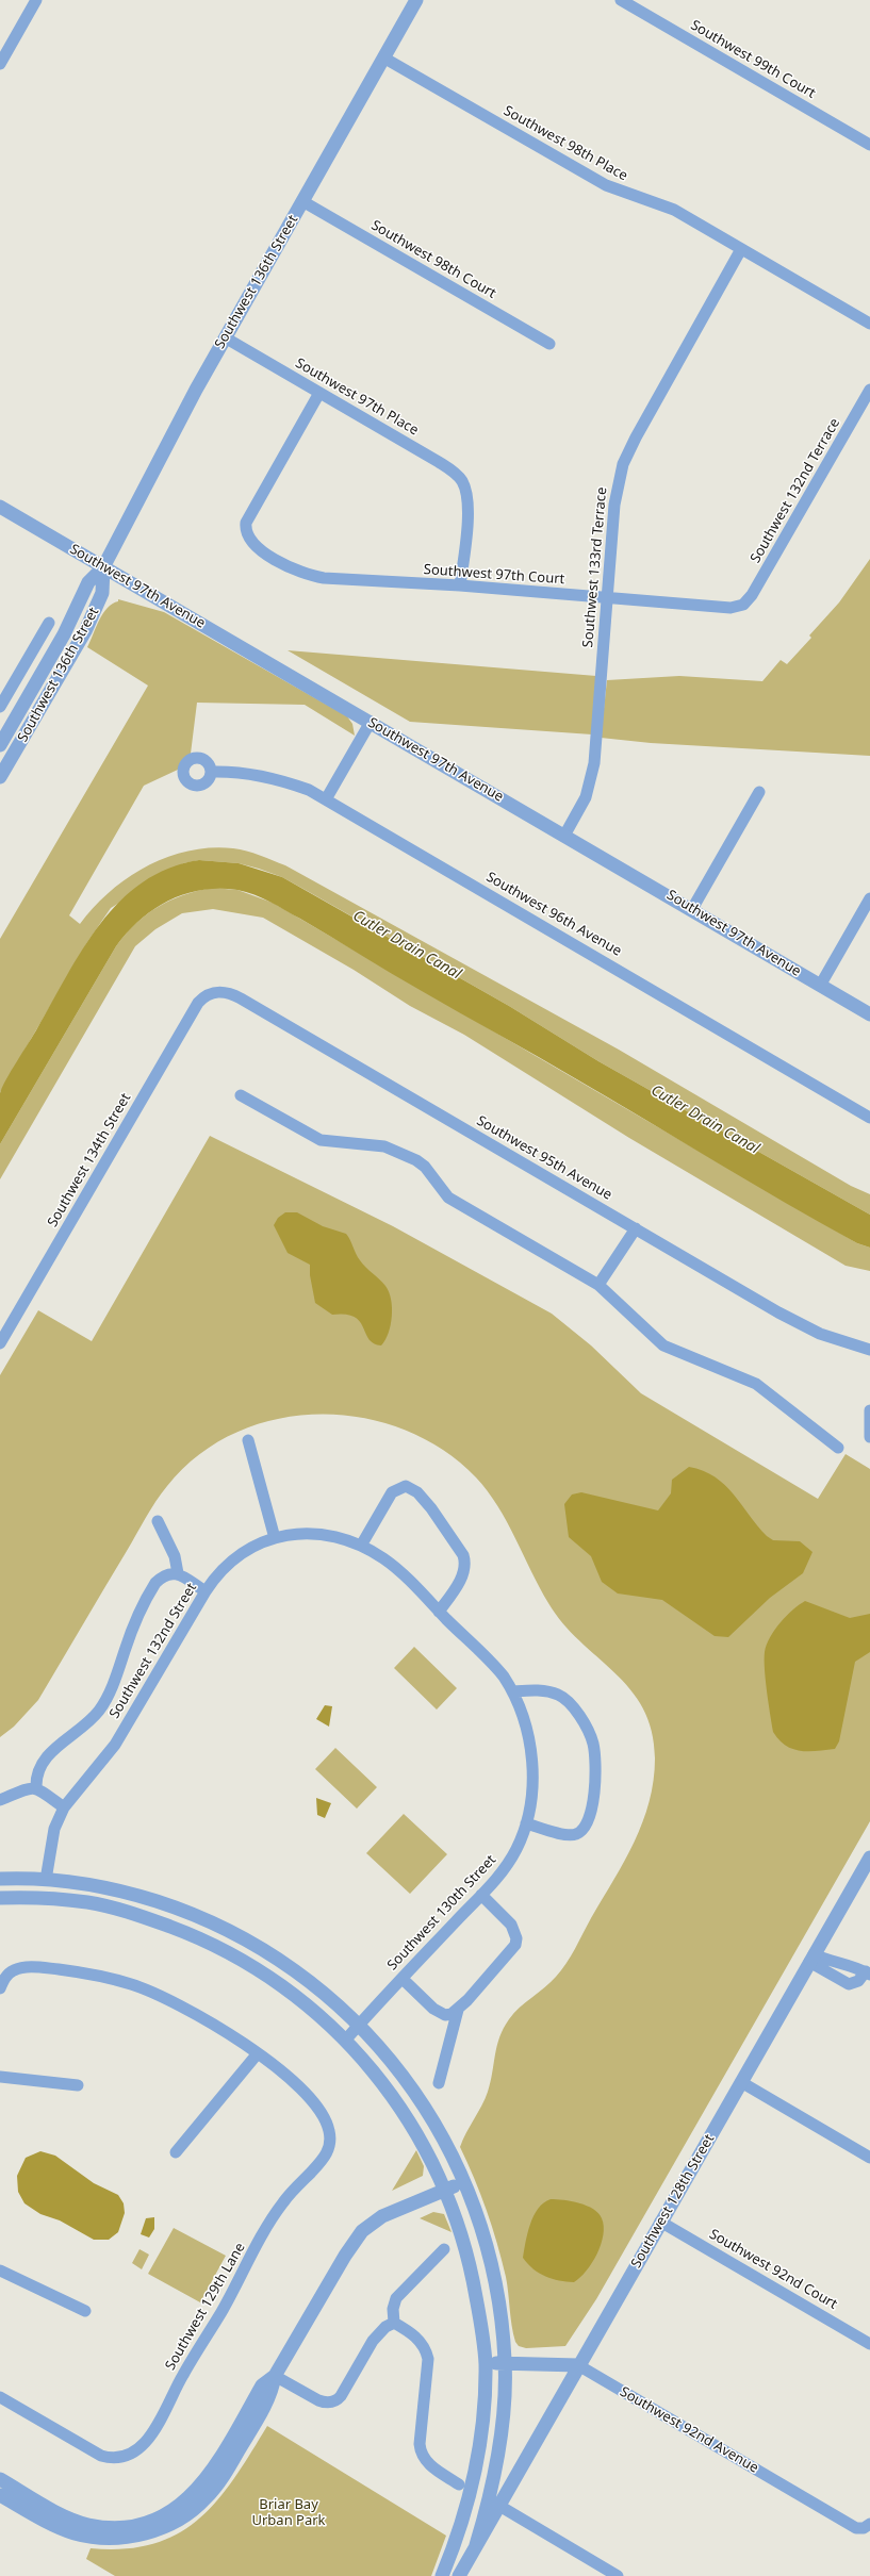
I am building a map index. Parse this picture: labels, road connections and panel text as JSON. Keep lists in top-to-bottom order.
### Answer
{
  "streets": {
    "street": [
      "Southwest 99th Court",
      "Southwest 98th Place",
      "Southwest 98th Court",
      "Southwest 136th Street",
      "Southwest 97th Place",
      "Southwest 132nd Terrace",
      "Southwest 133rd Terrace",
      "Southwest 97th Court",
      "Southwest 97th Avenue",
      "Southwest 96th Avenue",
      "Southwest 95th Avenue",
      "Southwest 134th Street",
      "Southwest 132nd Street",
      "Southwest 130th Street",
      "Southwest 128th Street",
      "Southwest 92nd Court",
      "Southwest 129th Lane",
      "Southwest 92nd Avenue"
    ]
  },
  "crossings": [
    ["Southwest 98th Place", "Southwest 136th Street"],
    ["Southwest 98th Place", "Southwest 133rd Terrace"],
    ["Southwest 98th Court", "Southwest 136th Street"],
    ["Southwest 136th Street", "Southwest 97th Place"],
    ["Southwest 136th Street", "Southwest 97th Avenue"],
    ["Southwest 97th Place", "Southwest 97th Court"],
    ["Southwest 132nd Terrace", "Southwest 97th Court"],
    ["Southwest 133rd Terrace", "Southwest 97th Court"],
    ["Southwest 133rd Terrace", "Southwest 97th Avenue"],
    ["Southwest 95th Avenue", "Southwest 134th Street"],
    ["Southwest 132nd Street", "Southwest 130th Street"],
    ["Southwest 128th Street", "Southwest 92nd Court"],
    ["Southwest 128th Street", "Southwest 92nd Avenue"]
  ],
  "water": ["Cutler Drain Canal"],
  "parks": ["Briar Bay Urban Park"]
}
